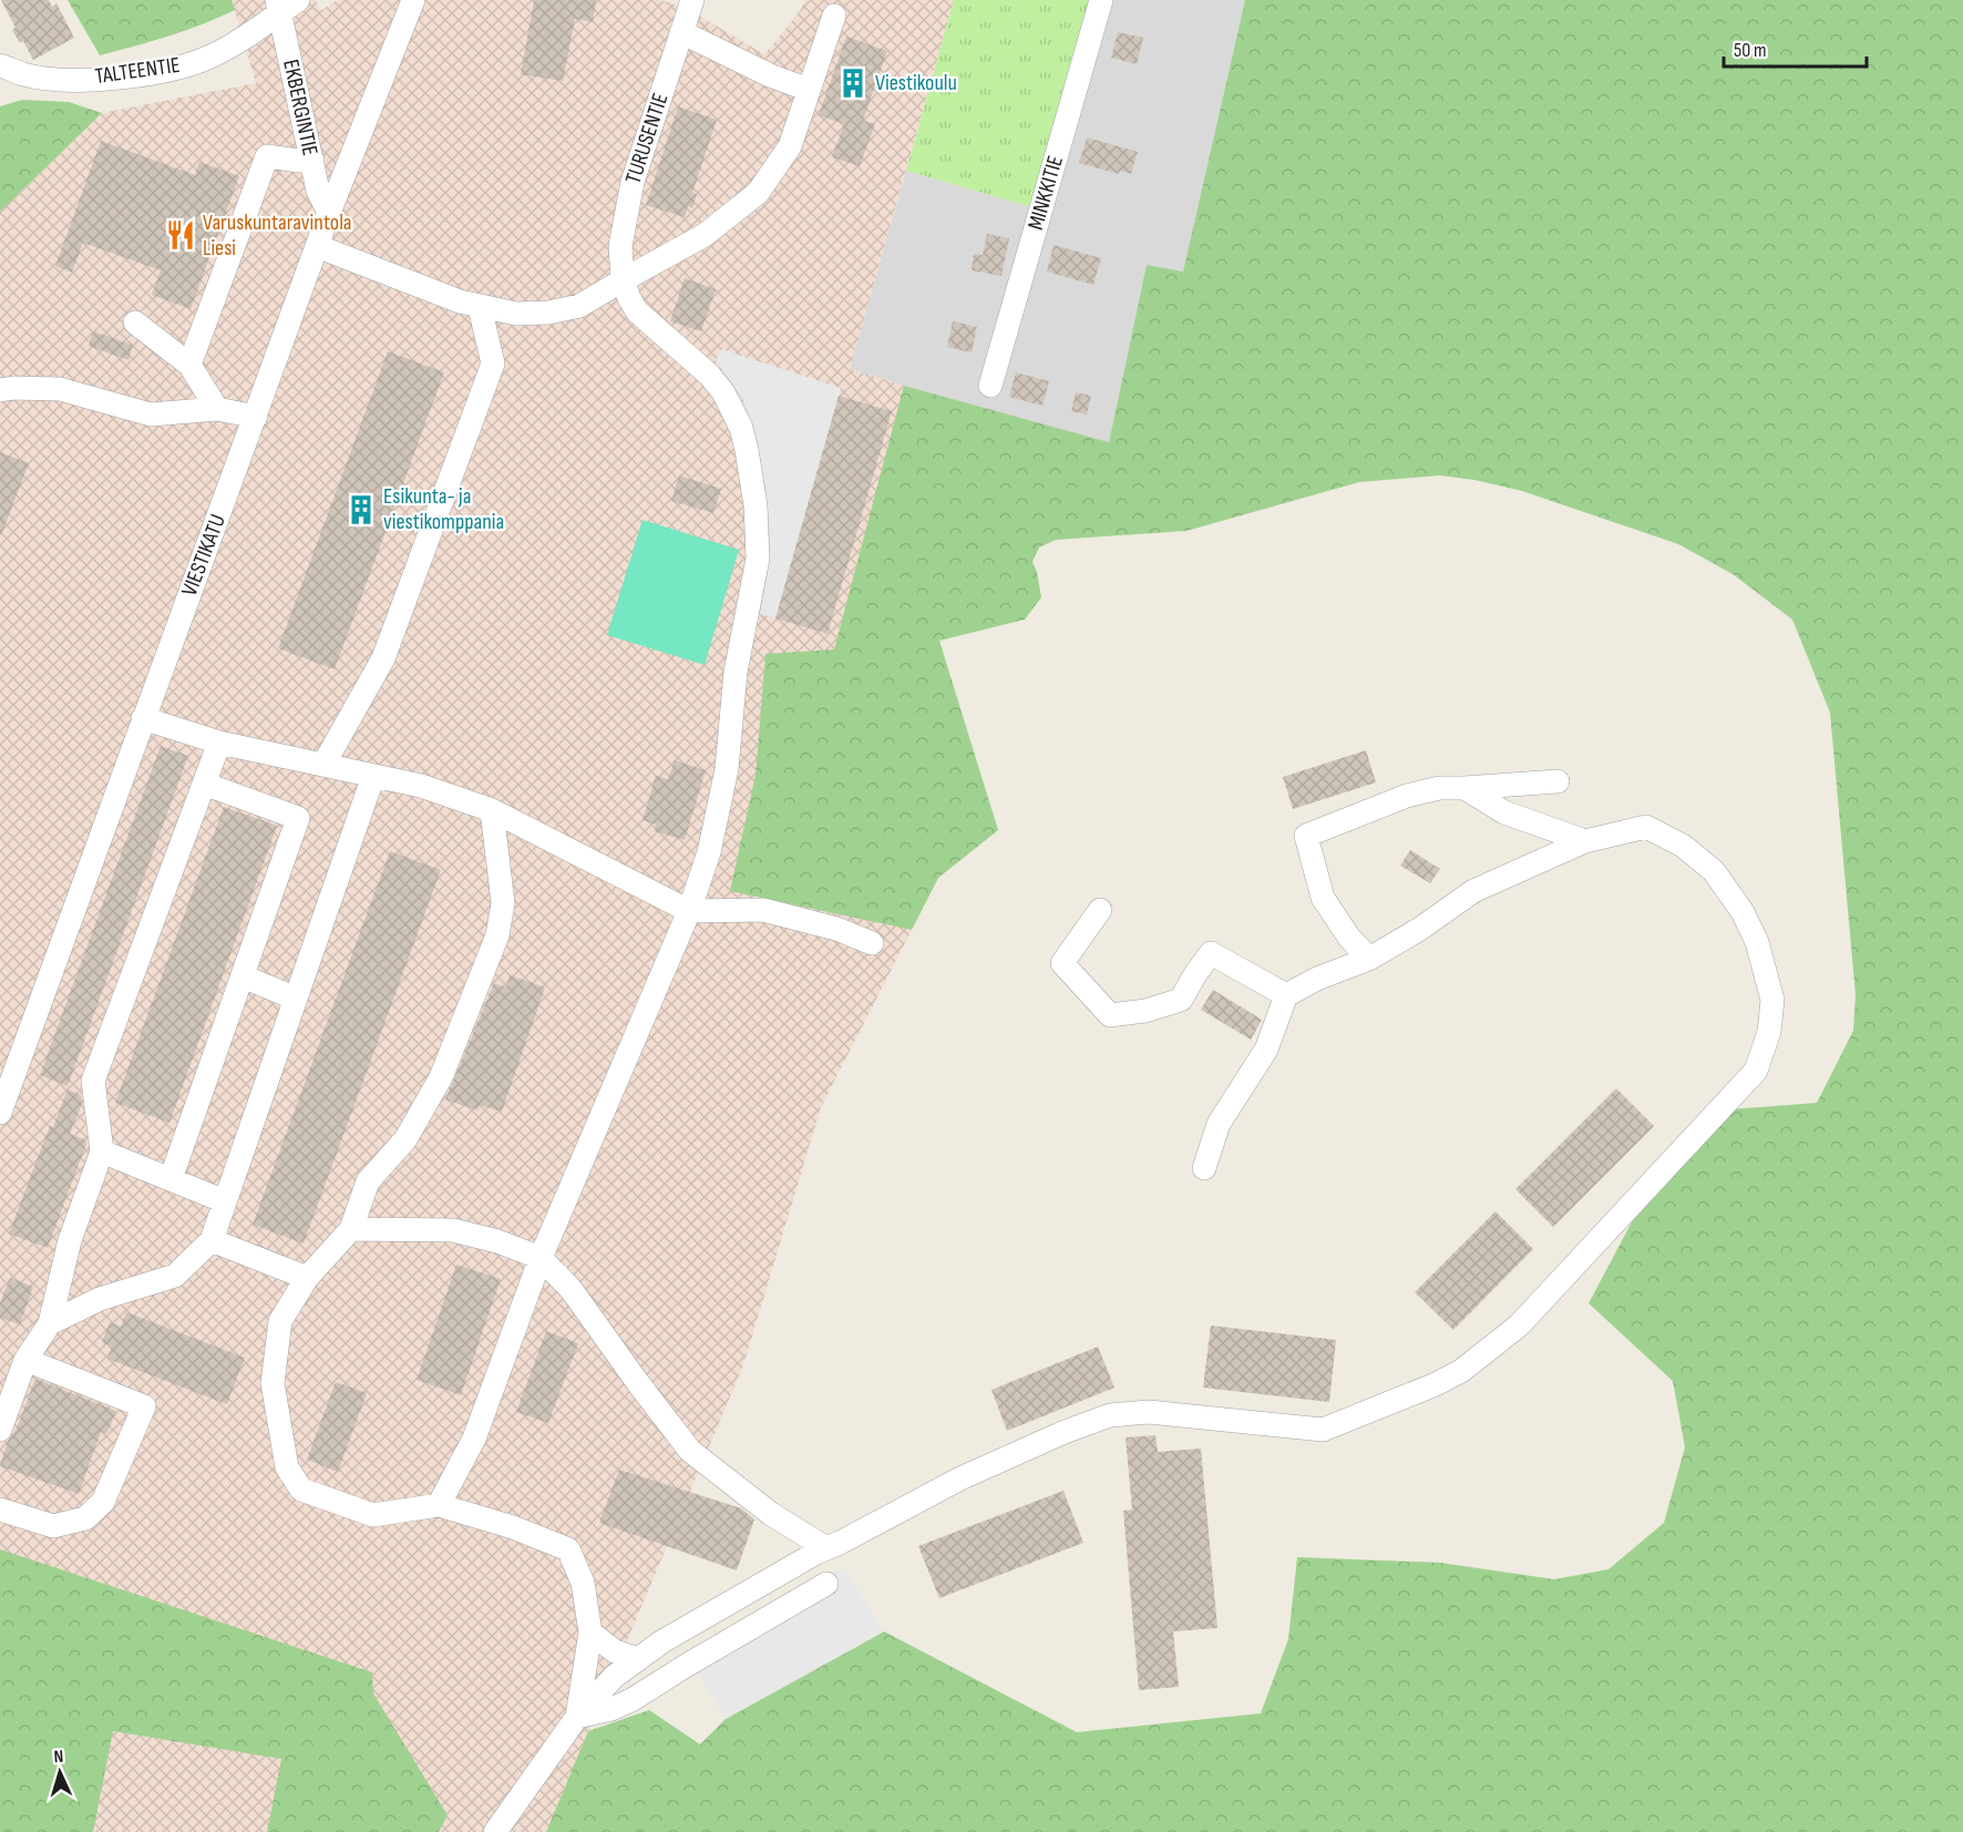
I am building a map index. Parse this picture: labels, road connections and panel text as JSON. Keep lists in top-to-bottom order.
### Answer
{
  "streets": {
    "street": [
      "TALTEENTIE",
      "EKBERGINTIE",
      "TURUSENTIE",
      "MINKKITIE",
      "VIESTIKATU"
    ]
  },
  "crossings": [
    ["TALTEENTIE", "EKBERGINTIE"],
    ["EKBERGINTIE", "VIESTIKATU"]
  ],
  "places": {
    "building": ["Viestikoulu", "Esikunta- ja viestikomppania"],
    "restaurant": ["Varuskuntaravintola Liesi"]
  },
  "scale_bar": "50 m",
  "north": "top"
}
